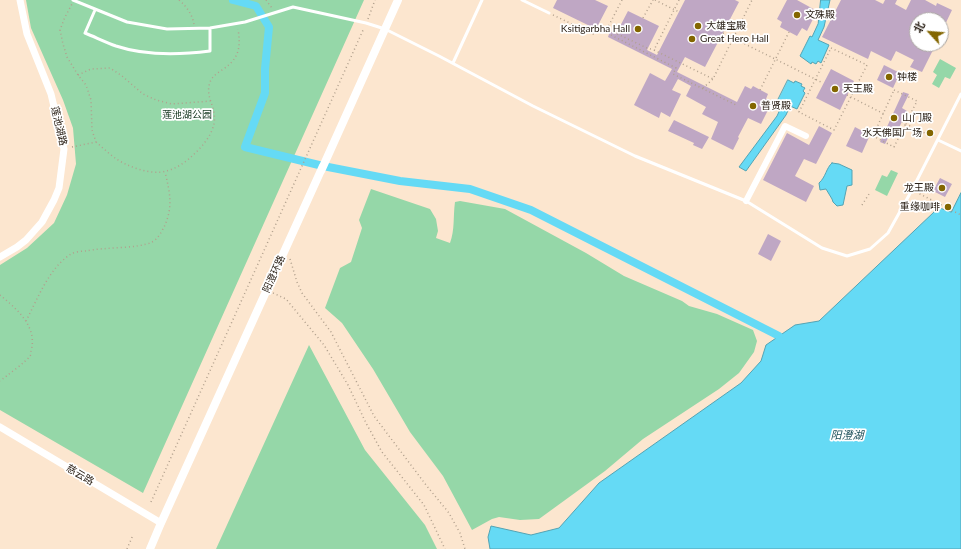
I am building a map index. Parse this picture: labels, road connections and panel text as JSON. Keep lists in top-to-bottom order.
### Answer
{
  "streets": {
    "main road": ["阳澄环路"],
    "street": ["莲池湖路", "慈云路"]
  },
  "crossings": [
    ["阳澄环路", "慈云路"]
  ],
  "water": ["阳澄湖"],
  "parks": ["莲池湖公园"],
  "places": [
    "文殊殿",
    "大雄宝殿",
    "Ksitigarbha Hall",
    "Great Hero Hall",
    "钟楼",
    "天王殿",
    "普贤殿",
    "山门殿",
    "水天佛国广场",
    "龙王殿",
    "重缘咖啡"
  ],
  "north": "top left"
}
